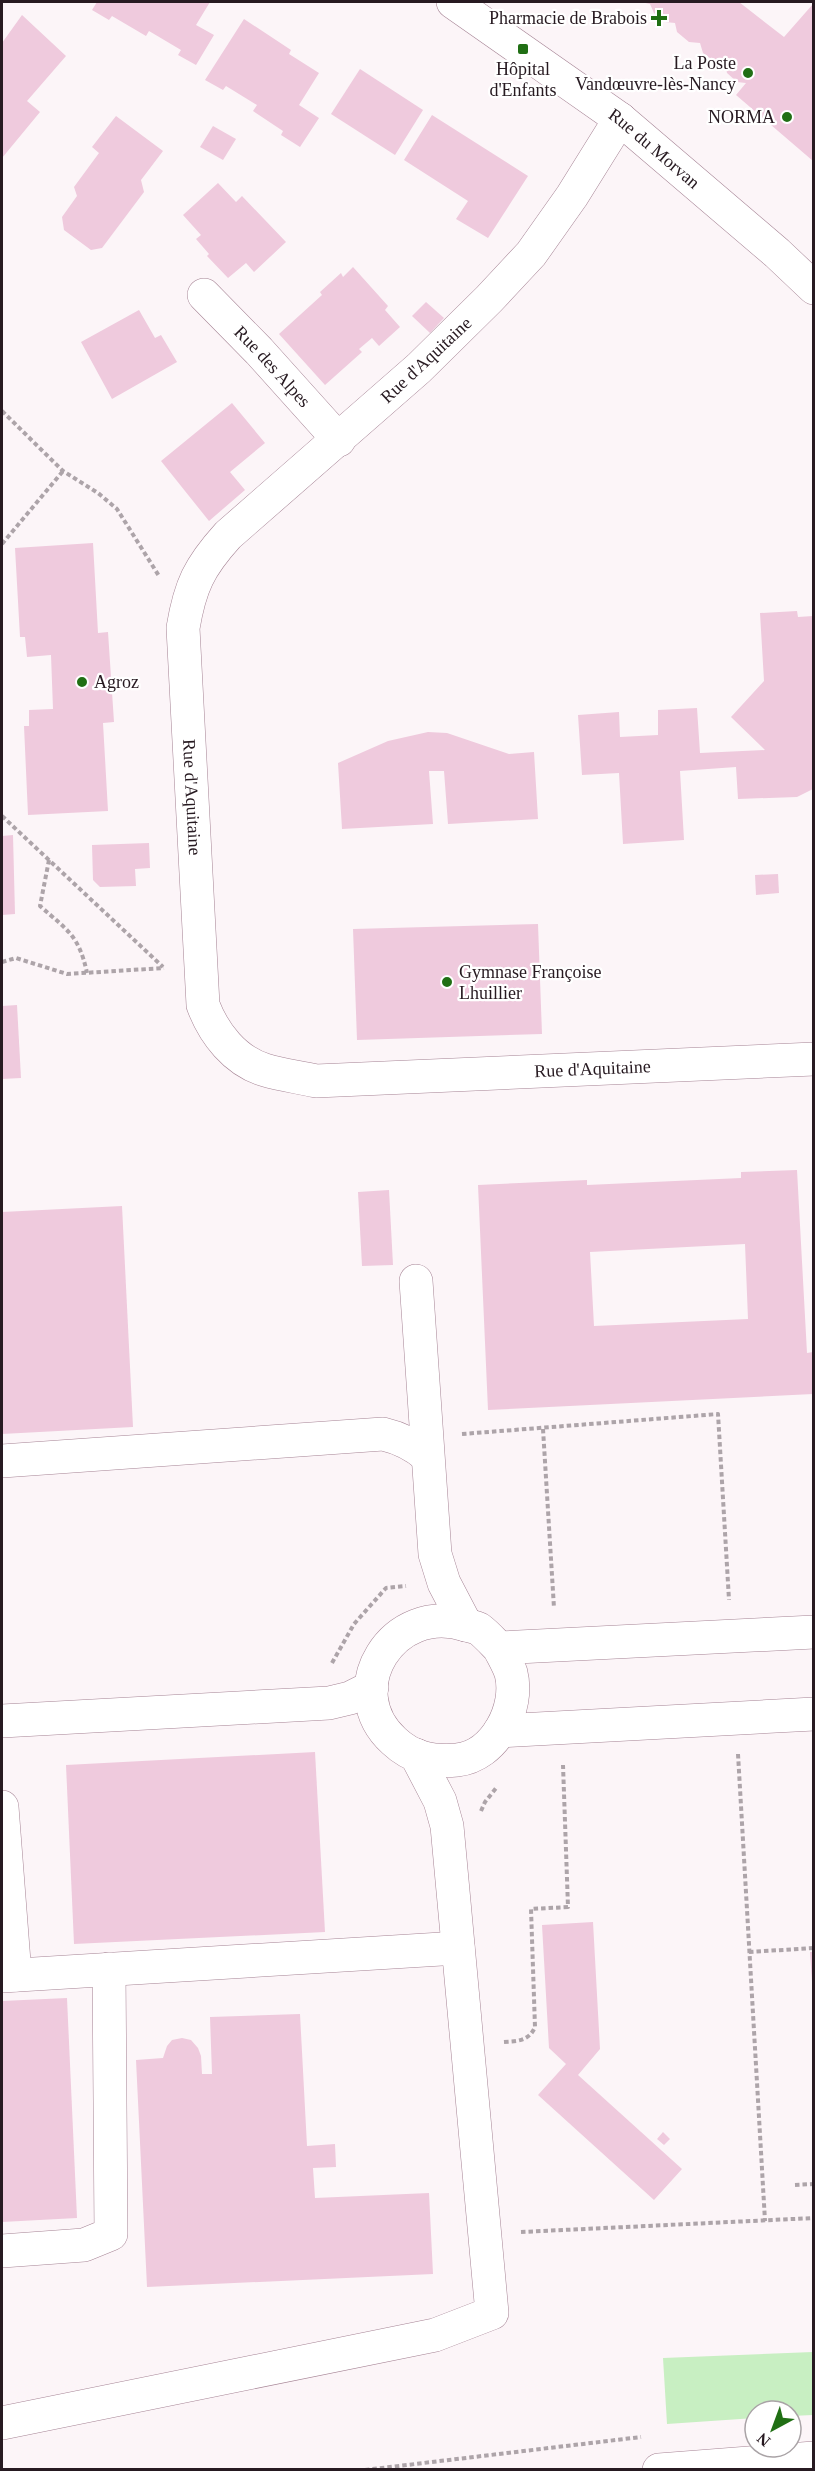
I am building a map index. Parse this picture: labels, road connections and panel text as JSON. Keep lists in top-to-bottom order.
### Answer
{
  "streets": {
    "street": ["Rue du Morvan", "Rue d'Aquitaine", "Rue des Alpes"]
  },
  "crossings": [
    ["Rue du Morvan", "Rue d'Aquitaine"],
    ["Rue d'Aquitaine", "Rue des Alpes"]
  ],
  "places": {
    "health": ["Pharmacie de Brabois"],
    "transit": ["Hôpital d'Enfants"],
    "other": [
      "La Poste Vandœuvre-lès-Nancy",
      "NORMA",
      "Agroz",
      "Gymnase Françoise Lhuillier"
    ]
  },
  "north": "bottom left"
}
